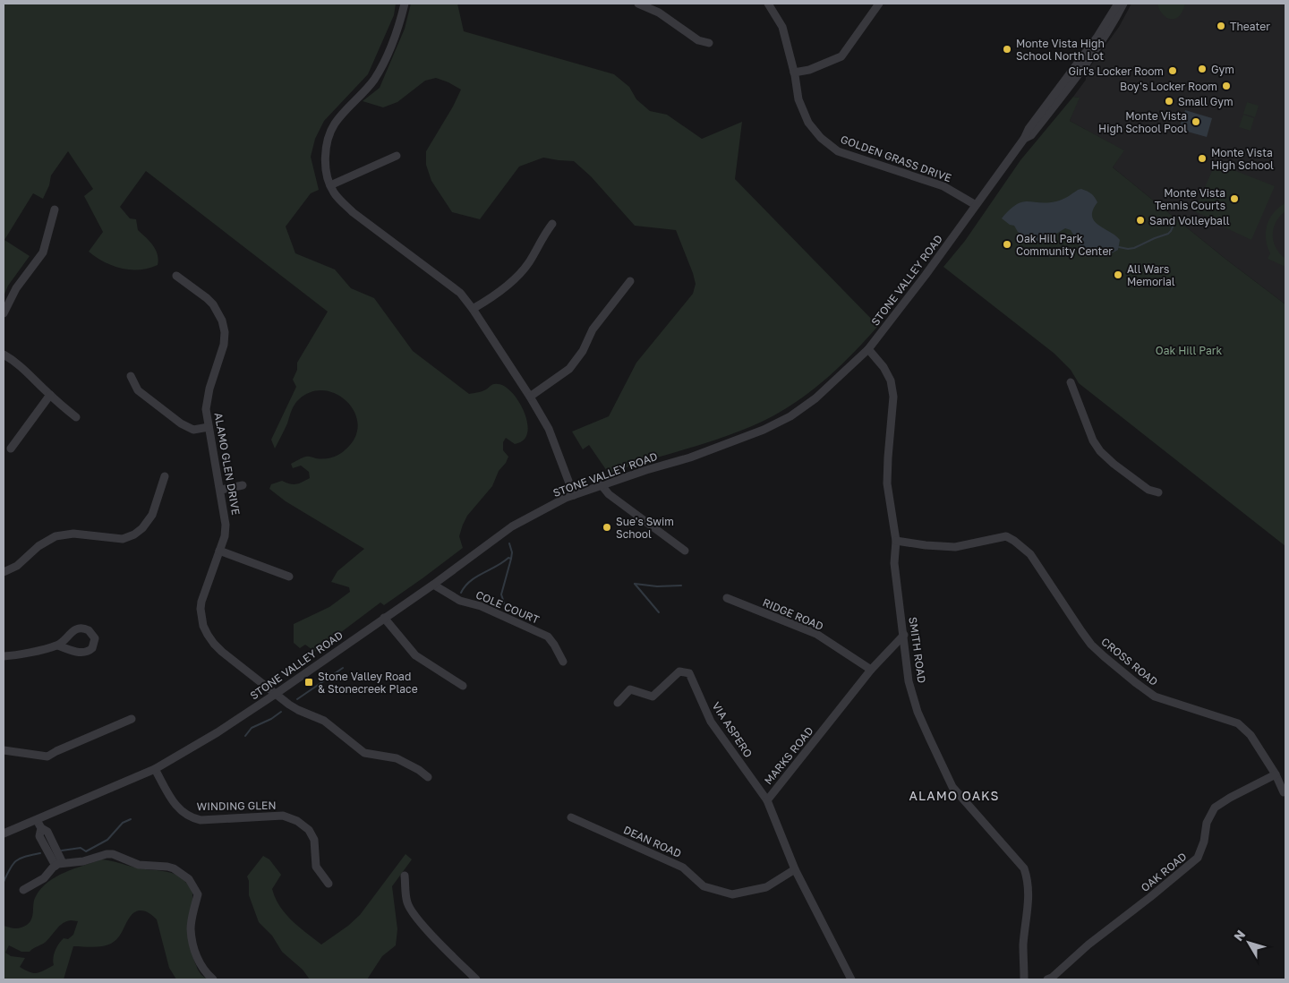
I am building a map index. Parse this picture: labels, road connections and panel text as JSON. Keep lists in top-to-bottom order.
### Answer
{
  "streets": {
    "street": [
      "GOLDEN GRASS DRIVE",
      "STONE VALLEY ROAD",
      "ALAMO GLEN DRIVE",
      "COLE COURT",
      "RIDGE ROAD",
      "SMITH ROAD",
      "CROSS ROAD",
      "VIA ASPERO",
      "MARKS ROAD",
      "WINDING GLEN",
      "DEAN ROAD",
      "OAK ROAD"
    ]
  },
  "crossings": [
    ["GOLDEN GRASS DRIVE", "STONE VALLEY ROAD"],
    ["STONE VALLEY ROAD", "ALAMO GLEN DRIVE"],
    ["STONE VALLEY ROAD", "COLE COURT"],
    ["STONE VALLEY ROAD", "SMITH ROAD"],
    ["STONE VALLEY ROAD", "WINDING GLEN"],
    ["RIDGE ROAD", "MARKS ROAD"],
    ["SMITH ROAD", "CROSS ROAD"],
    ["SMITH ROAD", "MARKS ROAD"],
    ["CROSS ROAD", "OAK ROAD"],
    ["VIA ASPERO", "MARKS ROAD"],
    ["MARKS ROAD", "DEAN ROAD"]
  ],
  "districts": ["ALAMO OAKS"],
  "parks": ["Oak Hill Park"],
  "places": {
    "other": [
      "Theater",
      "Monte Vista High School North Lot",
      "Gym",
      "Girl's Locker Room",
      "Boy's Locker Room",
      "Small Gym",
      "Monte Vista High School Pool",
      "Monte Vista High School",
      "Monte Vista Tennis Courts",
      "Sand Volleyball",
      "Oak Hill Park Community Center",
      "All Wars Memorial",
      "Sue's Swim School"
    ],
    "transit": ["Stone Valley Road & Stonecreek Place"]
  },
  "north": "top left"
}
